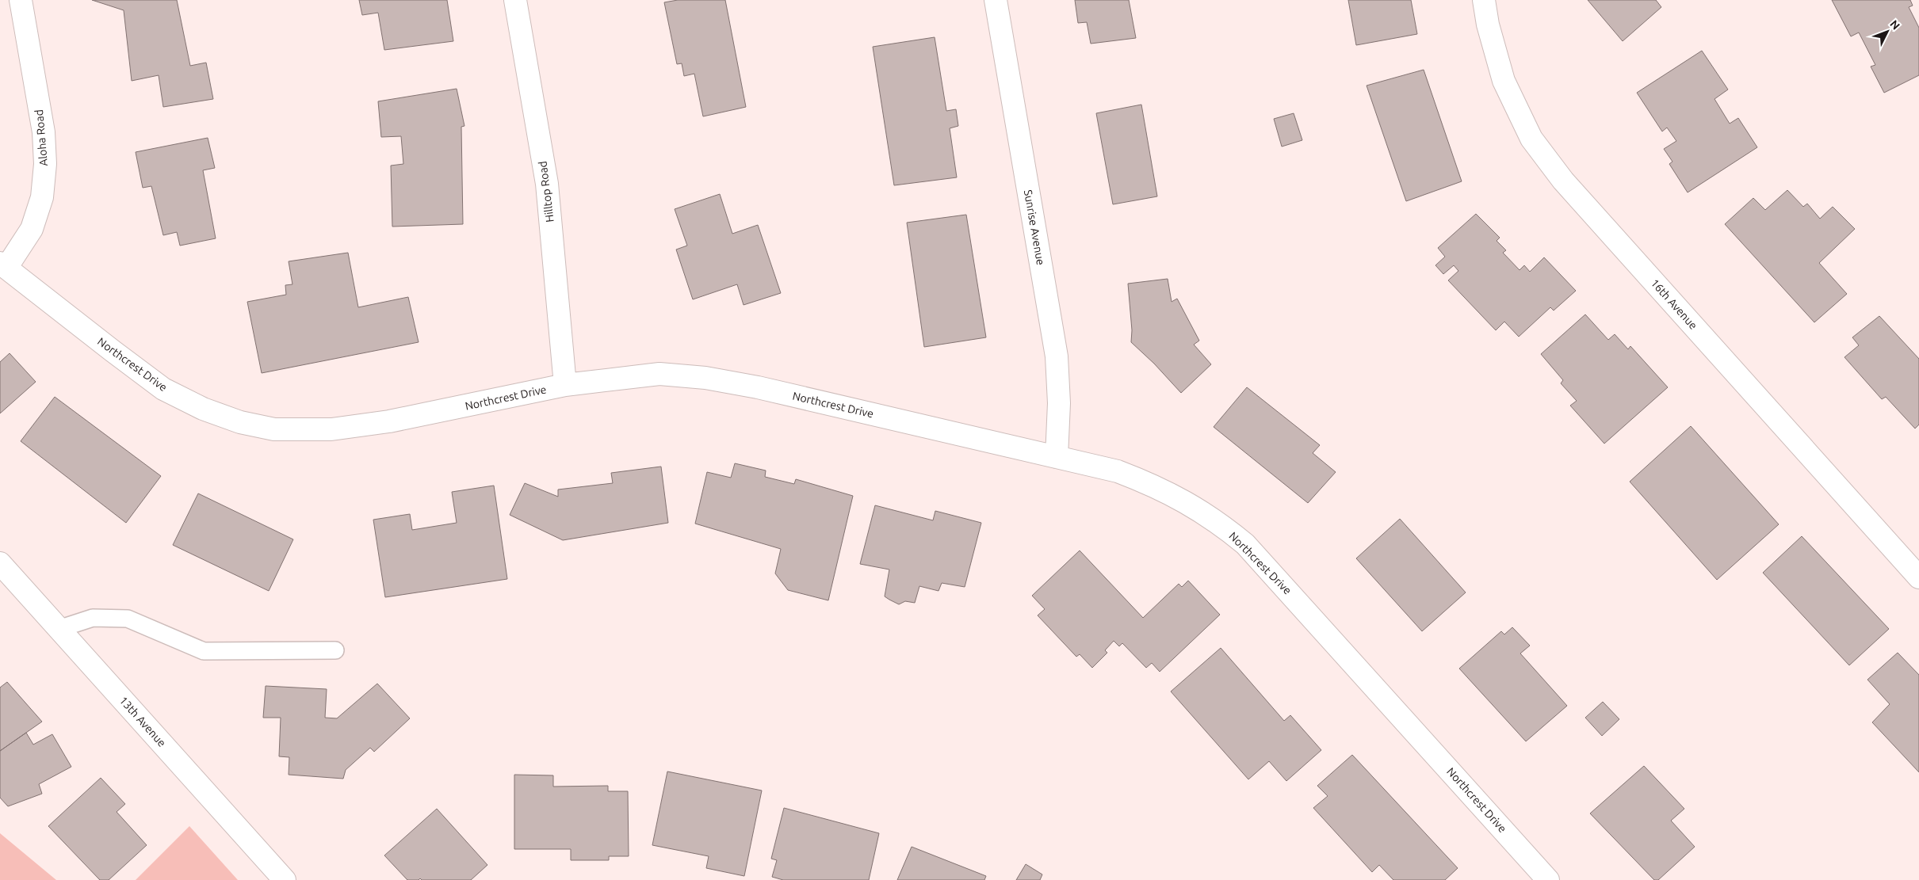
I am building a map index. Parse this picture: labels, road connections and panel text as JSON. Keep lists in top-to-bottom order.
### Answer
{
  "streets": {
    "street": [
      "Aloha Road",
      "Hilltop Road",
      "Sunrise Avenue",
      "16th Avenue",
      "Northcrest Drive",
      "13th Avenue"
    ]
  },
  "crossings": [
    ["Aloha Road", "Northcrest Drive"],
    ["Hilltop Road", "Northcrest Drive"],
    ["Sunrise Avenue", "Northcrest Drive"]
  ],
  "north": "top right"
}
